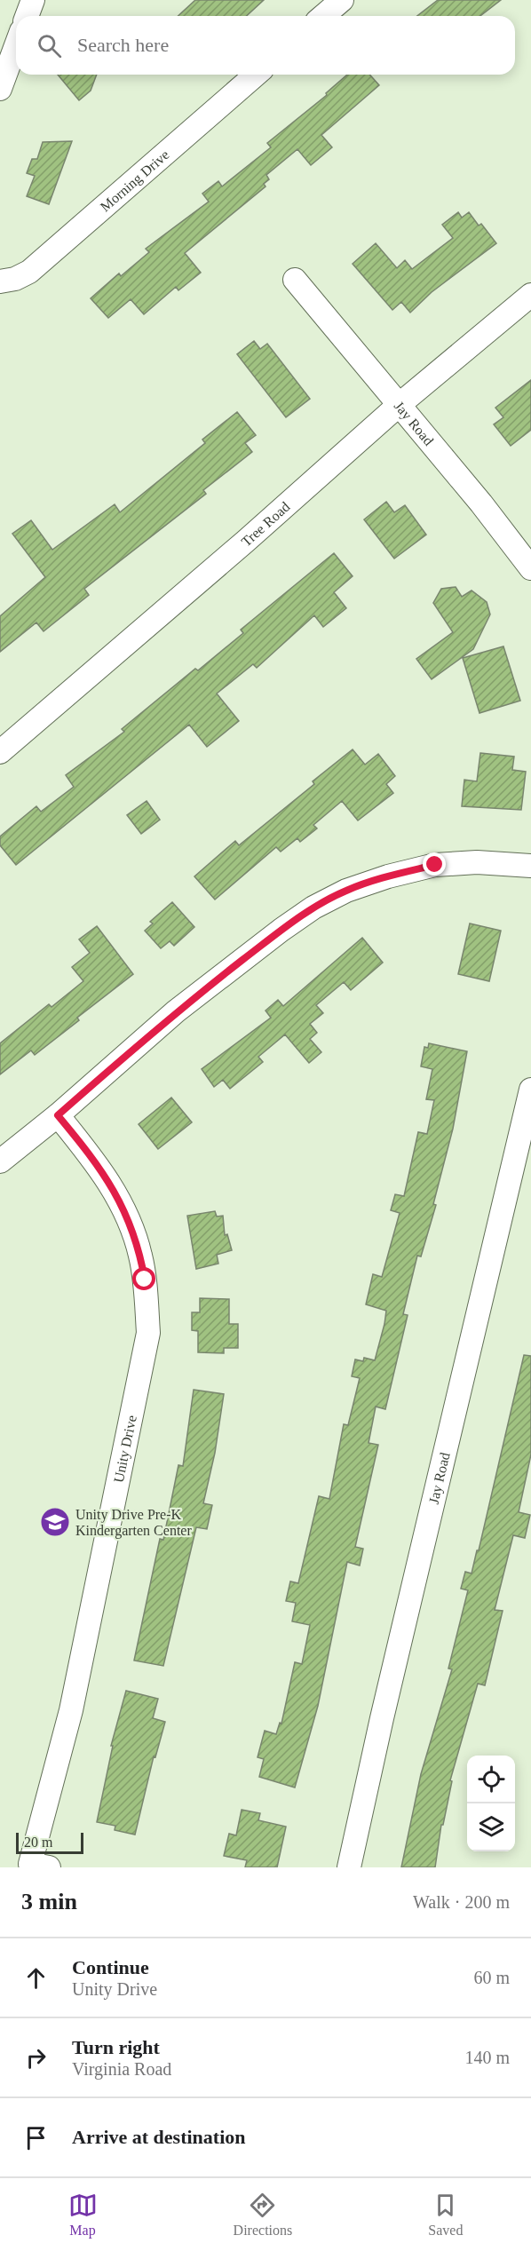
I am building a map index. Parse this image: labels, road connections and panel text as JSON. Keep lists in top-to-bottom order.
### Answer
{
  "streets": {
    "street": [
      "Morning Drive",
      "Jay Road",
      "Tree Road",
      "Unity Drive"
    ]
  },
  "crossings": [
    ["Jay Road", "Tree Road"]
  ],
  "places": {
    "school or university": ["Unity Drive Pre-K Kindergarten Center"]
  },
  "scale_bar": "20 m",
  "page": {
    "search": "Search here",
    "scale": "20 m",
    "heading": ["3 min", "Walk · 200 m"],
    "list": [
      ["Continue", "Unity Drive", "60 m"],
      ["Turn right", "Virginia Road", "140 m"],
      "Arrive at destination"
    ],
    "nav": ["Map", "Directions", "Saved"]
  }
}
